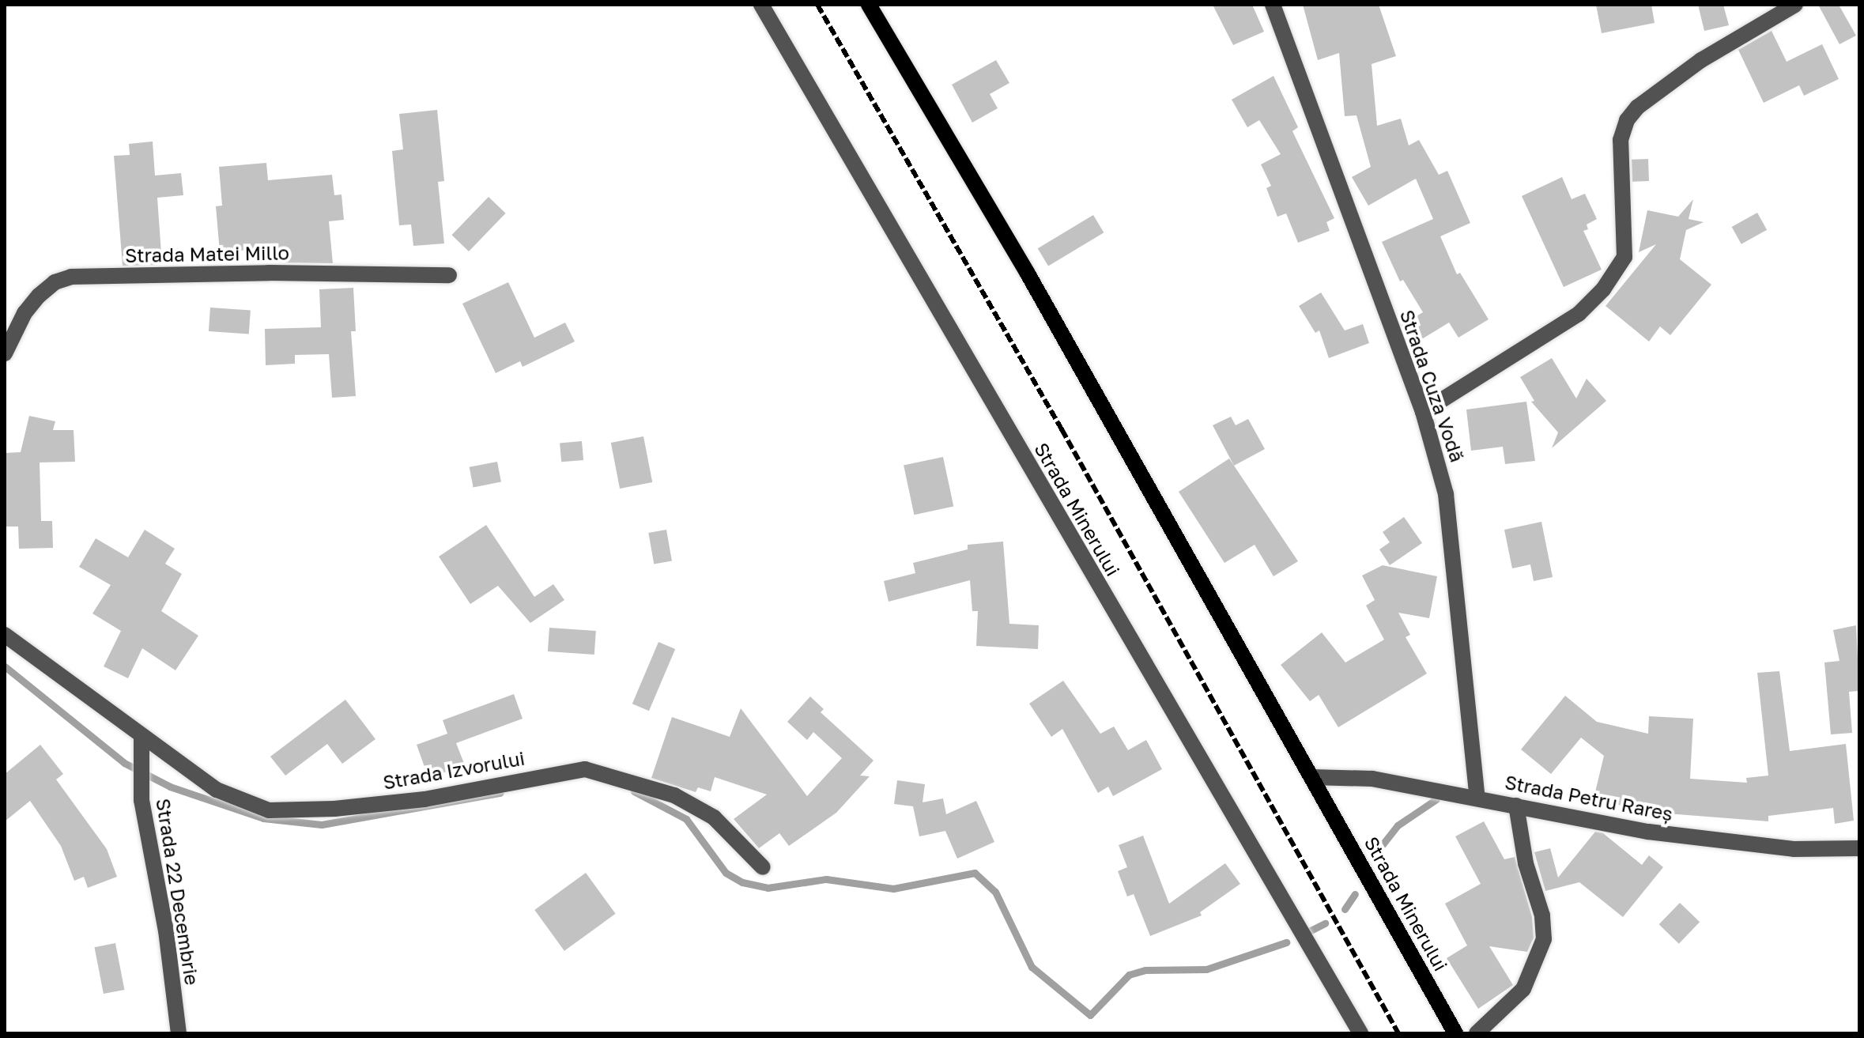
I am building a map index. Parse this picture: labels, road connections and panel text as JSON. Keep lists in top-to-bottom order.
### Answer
{
  "streets": {
    "main road": ["Strada Minerului"],
    "street": [
      "Strada Matei Millo",
      "Strada Cuza Vodă",
      "Strada Izvorului",
      "Strada Petru Rareș",
      "Strada 22 Decembrie"
    ]
  },
  "crossings": [
    ["Strada Cuza Vodă", "Strada Petru Rareș"],
    ["Strada Minerului", "Strada Petru Rareș"],
    ["Strada Izvorului", "Strada 22 Decembrie"]
  ]
}
